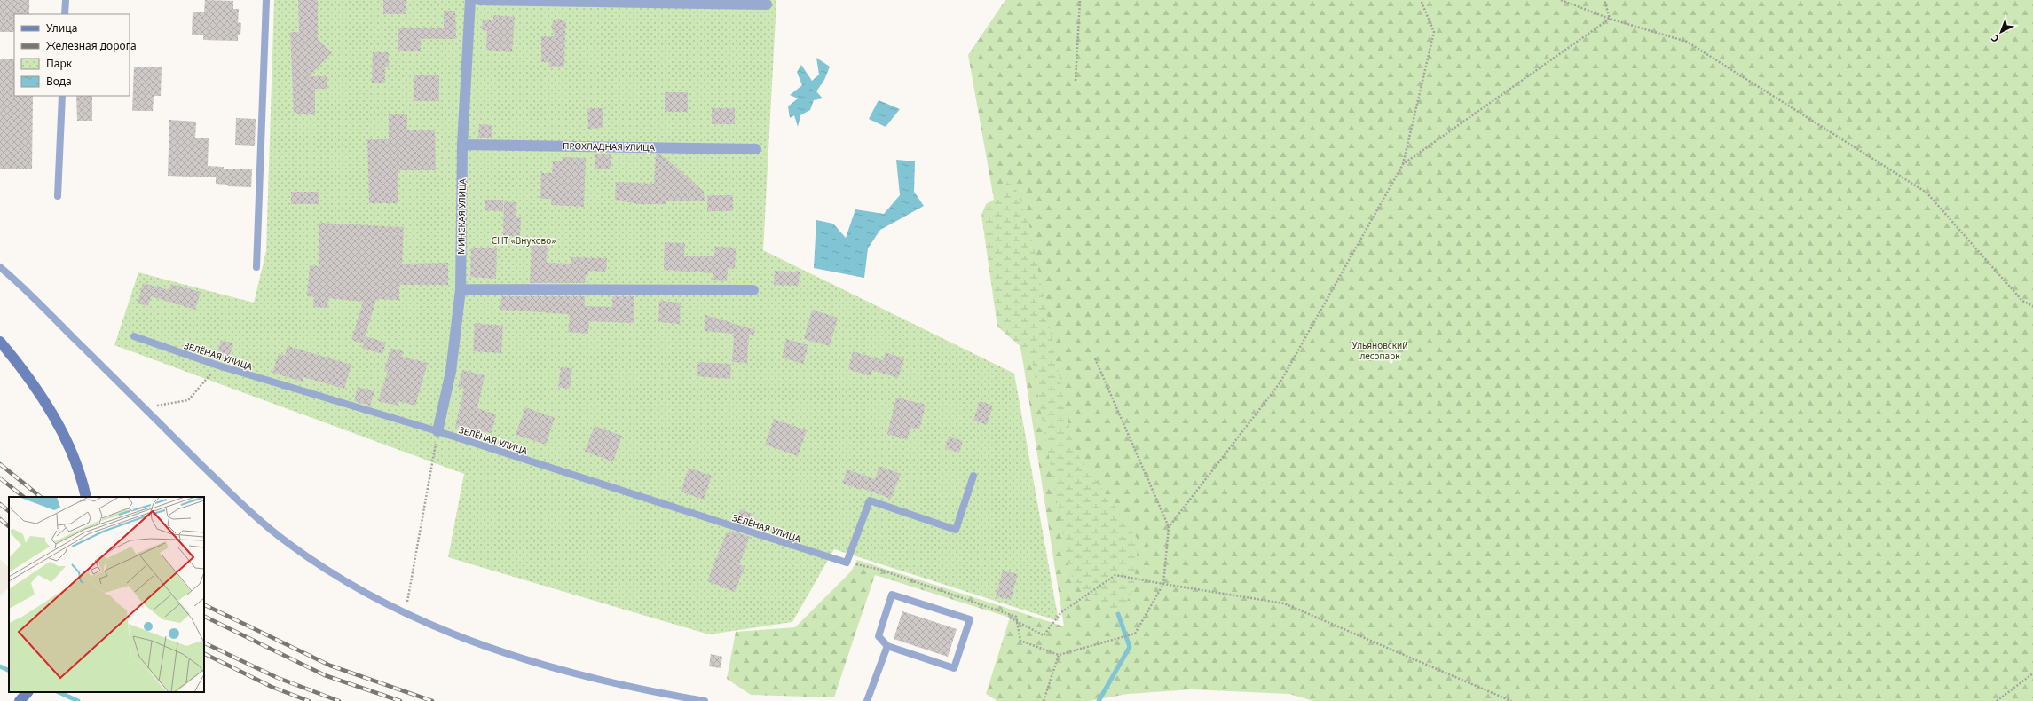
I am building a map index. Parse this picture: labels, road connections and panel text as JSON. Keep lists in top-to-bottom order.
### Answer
{
  "streets": {
    "street": ["ПРОХЛАДНАЯ УЛИЦА", "МИНСКАЯ УЛИЦА"],
    "lane": ["ЗЕЛЁНАЯ УЛИЦА"]
  },
  "crossings": [
    ["ПРОХЛАДНАЯ УЛИЦА", "МИНСКАЯ УЛИЦА"],
    ["МИНСКАЯ УЛИЦА", "ЗЕЛЁНАЯ УЛИЦА"]
  ],
  "parks": ["СНТ «Внуково»", "Ульяновский лесопарк"],
  "legend": [
    "Улица",
    "Железная дорога",
    "Парк",
    "Вода"
  ],
  "north": "bottom left"
}
